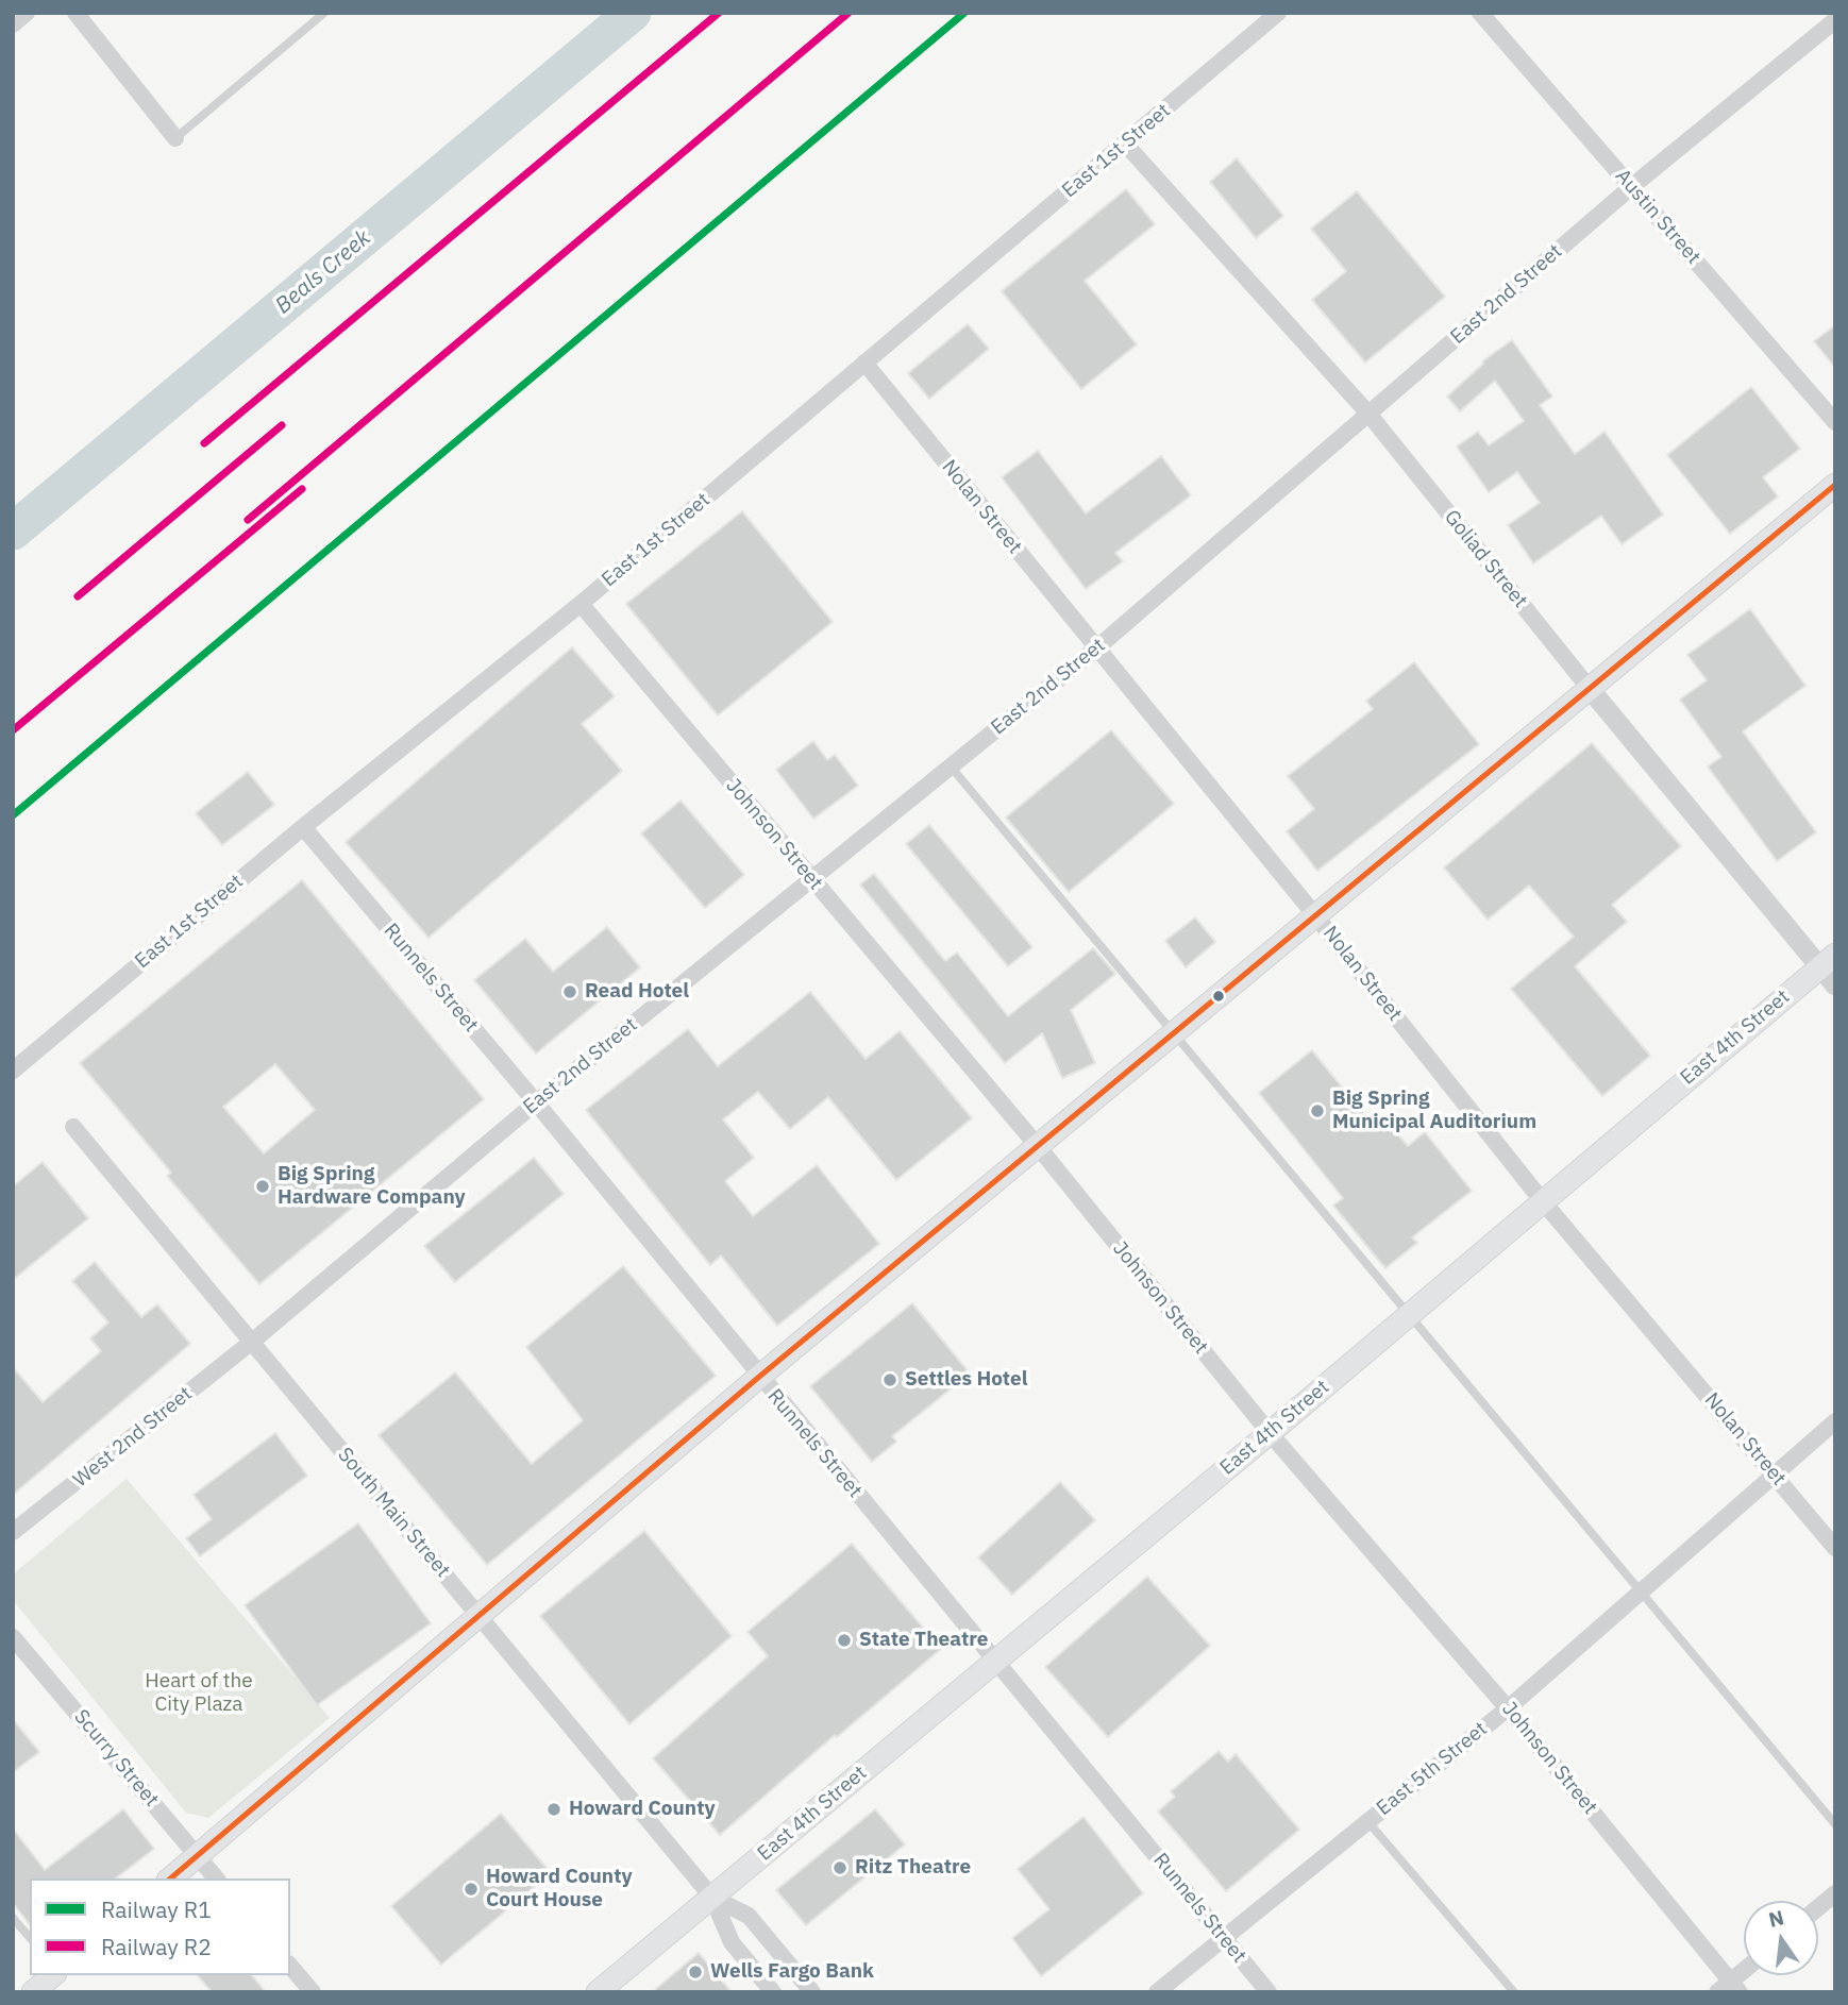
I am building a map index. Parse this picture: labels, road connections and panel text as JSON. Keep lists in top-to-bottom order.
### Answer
{
  "streets": {
    "main road": ["East 4th Street"],
    "street": [
      "East 1st Street",
      "Austin Street",
      "East 2nd Street",
      "Nolan Street",
      "Goliad Street",
      "Johnson Street",
      "Runnels Street",
      "West 2nd Street",
      "South Main Street",
      "Scurry Street",
      "East 5th Street"
    ]
  },
  "crossings": [
    ["East 1st Street", "Nolan Street"],
    ["East 1st Street", "Goliad Street"],
    ["East 1st Street", "Johnson Street"],
    ["East 1st Street", "Runnels Street"],
    ["Austin Street", "East 2nd Street"],
    ["East 2nd Street", "Nolan Street"],
    ["East 2nd Street", "Goliad Street"],
    ["East 2nd Street", "Johnson Street"],
    ["East 2nd Street", "Runnels Street"],
    ["East 2nd Street", "West 2nd Street"],
    ["East 2nd Street", "South Main Street"],
    ["Nolan Street", "East 4th Street"],
    ["Nolan Street", "East 5th Street"],
    ["Goliad Street", "East 4th Street"],
    ["Johnson Street", "East 4th Street"],
    ["Johnson Street", "East 5th Street"],
    ["Runnels Street", "East 4th Street"],
    ["Runnels Street", "East 5th Street"],
    ["East 4th Street", "South Main Street"],
    ["West 2nd Street", "South Main Street"]
  ],
  "water": ["Beals Creek"],
  "parks": ["Heart of the City Plaza"],
  "places": [
    "Read Hotel",
    "Big Spring Municipal Auditorium",
    "Big Spring Hardware Company",
    "Settles Hotel",
    "State Theatre",
    "Howard County",
    "Ritz Theatre",
    "Howard County Court House",
    "Wells Fargo Bank"
  ],
  "lines": ["rail line R1", "rail line R2"],
  "legend": ["Railway R1", "Railway R2"],
  "north": "top"
}
